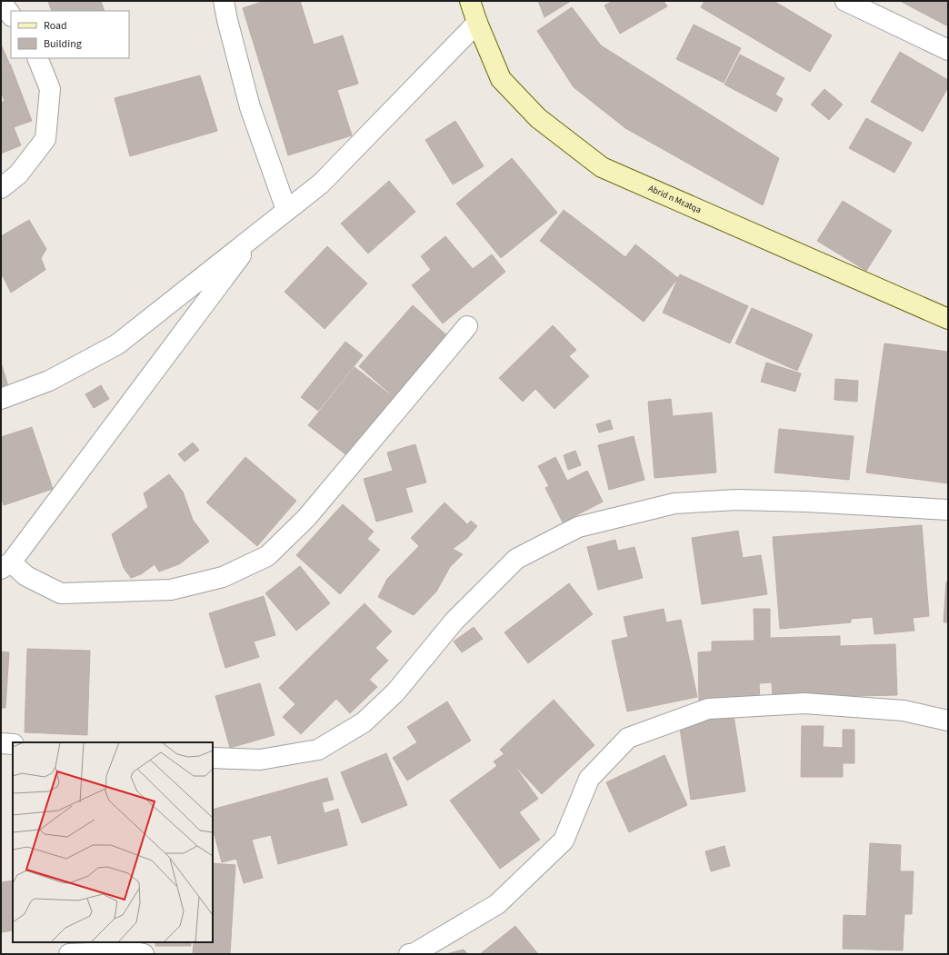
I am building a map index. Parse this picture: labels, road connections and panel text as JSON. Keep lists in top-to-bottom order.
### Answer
{
  "streets": {
    "main road": ["Abrid n Mɛatqa"]
  },
  "legend": ["Road", "Building"]
}
